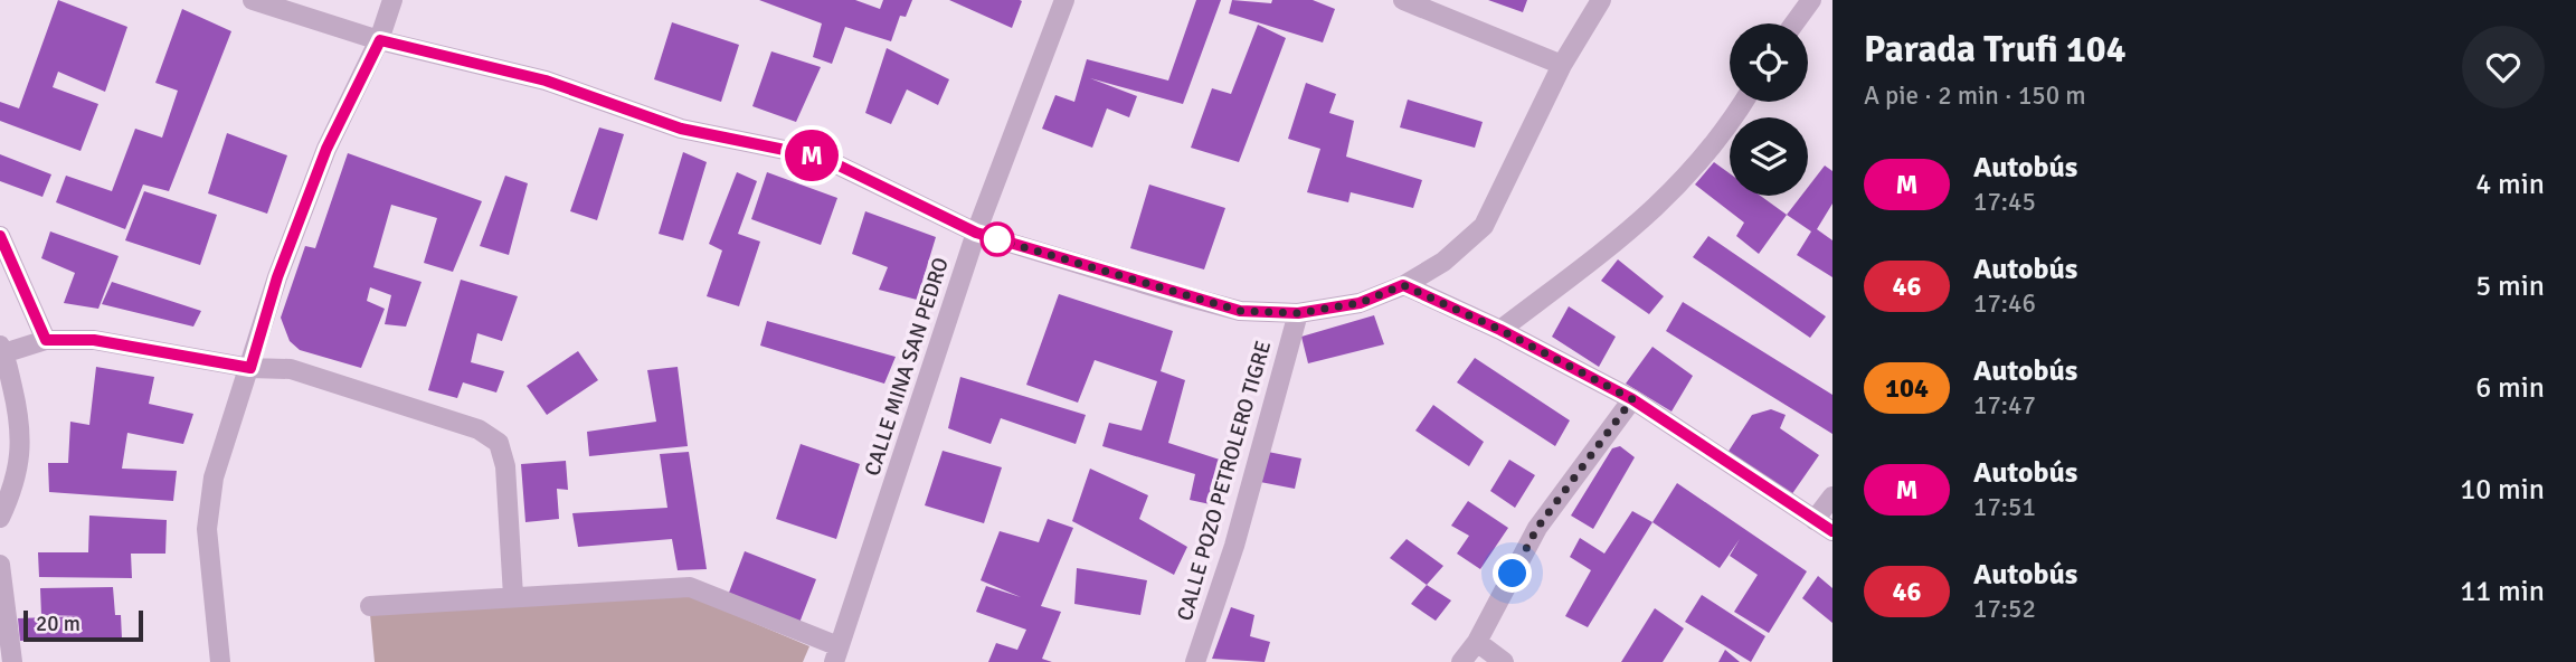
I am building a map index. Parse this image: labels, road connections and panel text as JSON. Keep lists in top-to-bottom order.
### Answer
{
  "streets": {
    "street": ["CALLE MINA SAN PEDRO", "CALLE POZO PETROLERO TIGRE"]
  },
  "lines": ["bus line M"],
  "scale_bar": "20 m",
  "page": {
    "on_map": "M",
    "heading": ["Parada Trufi 104", "A pie · 2 min · 150 m"],
    "list": [
      {
        "mark": "M",
        "name": "Autobús",
        "note": "17:45",
        "value": "4 min"
      },
      {
        "mark": "46",
        "name": "Autobús",
        "note": "17:46",
        "value": "5 min"
      },
      {
        "mark": "104",
        "name": "Autobús",
        "note": "17:47",
        "value": "6 min"
      },
      {
        "mark": "M",
        "name": "Autobús",
        "note": "17:51",
        "value": "10 min"
      },
      {
        "mark": "46",
        "name": "Autobús",
        "note": "17:52",
        "value": "11 min"
      }
    ],
    "scale": "20 m"
  }
}
